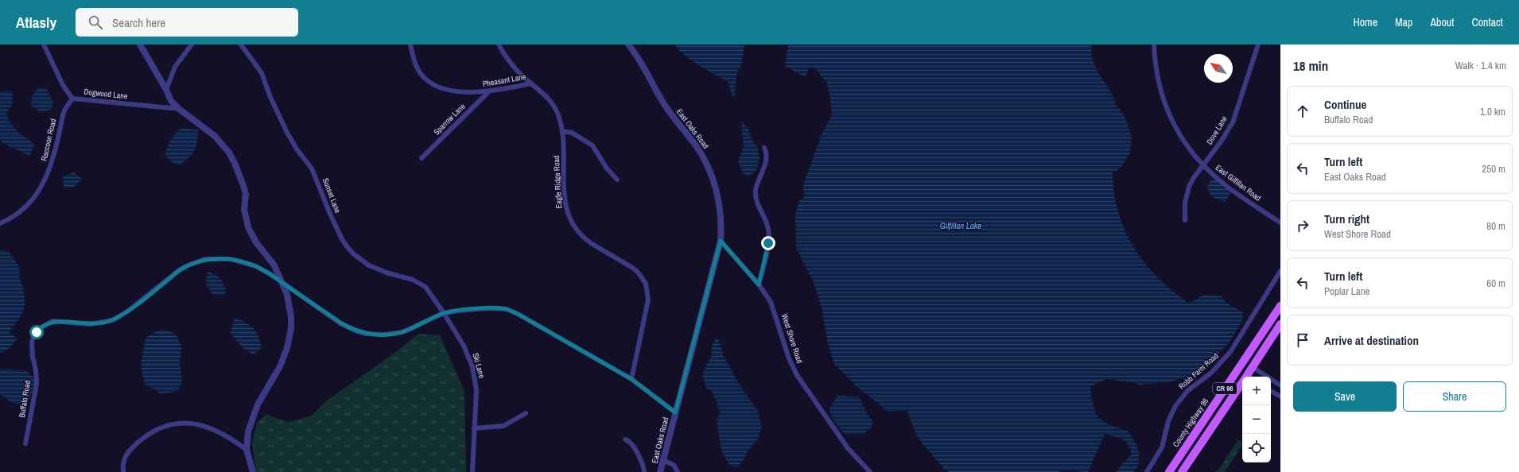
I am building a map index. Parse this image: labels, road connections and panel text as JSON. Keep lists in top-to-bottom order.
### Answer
{
  "streets": {
    "main road": ["CR 96", "County Highway 96"],
    "street": [
      "Pheasant Lane",
      "Dogwood Lane",
      "Sparrow Lane",
      "East Oaks Road",
      "Dove Lane",
      "Raccoon Road",
      "Eagle Ridge Road",
      "East Gilfillan Road",
      "Sunset Lane",
      "West Shore Road",
      "Ski Lane",
      "Robb Farm Road",
      "Buffalo Road"
    ]
  },
  "crossings": [
    ["Pheasant Lane", "Sparrow Lane"],
    ["Pheasant Lane", "Eagle Ridge Road"],
    ["Dogwood Lane", "Raccoon Road"],
    ["East Oaks Road", "West Shore Road"],
    ["East Oaks Road", "Buffalo Road"],
    ["Dove Lane", "East Gilfillan Road"],
    ["Eagle Ridge Road", "Buffalo Road"],
    ["Sunset Lane", "Ski Lane"],
    ["Sunset Lane", "Buffalo Road"],
    ["Ski Lane", "Buffalo Road"]
  ],
  "water": ["Gilfillan Lake"],
  "north": "top left",
  "page": {
    "header": "Atlasly",
    "search": "Search here",
    "nav": [
      "Home",
      "Map",
      "About",
      "Contact"
    ],
    "heading": ["18 min", "Walk · 1.4 km"],
    "list": [
      ["Continue", "Buffalo Road", "1.0 km"],
      ["Turn left", "East Oaks Road", "250 m"],
      ["Turn right", "West Shore Road", "80 m"],
      ["Turn left", "Poplar Lane", "60 m"],
      "Arrive at destination"
    ],
    "buttons": ["Save", "Share"],
    "map_buttons": ["+", "−"]
  }
}
